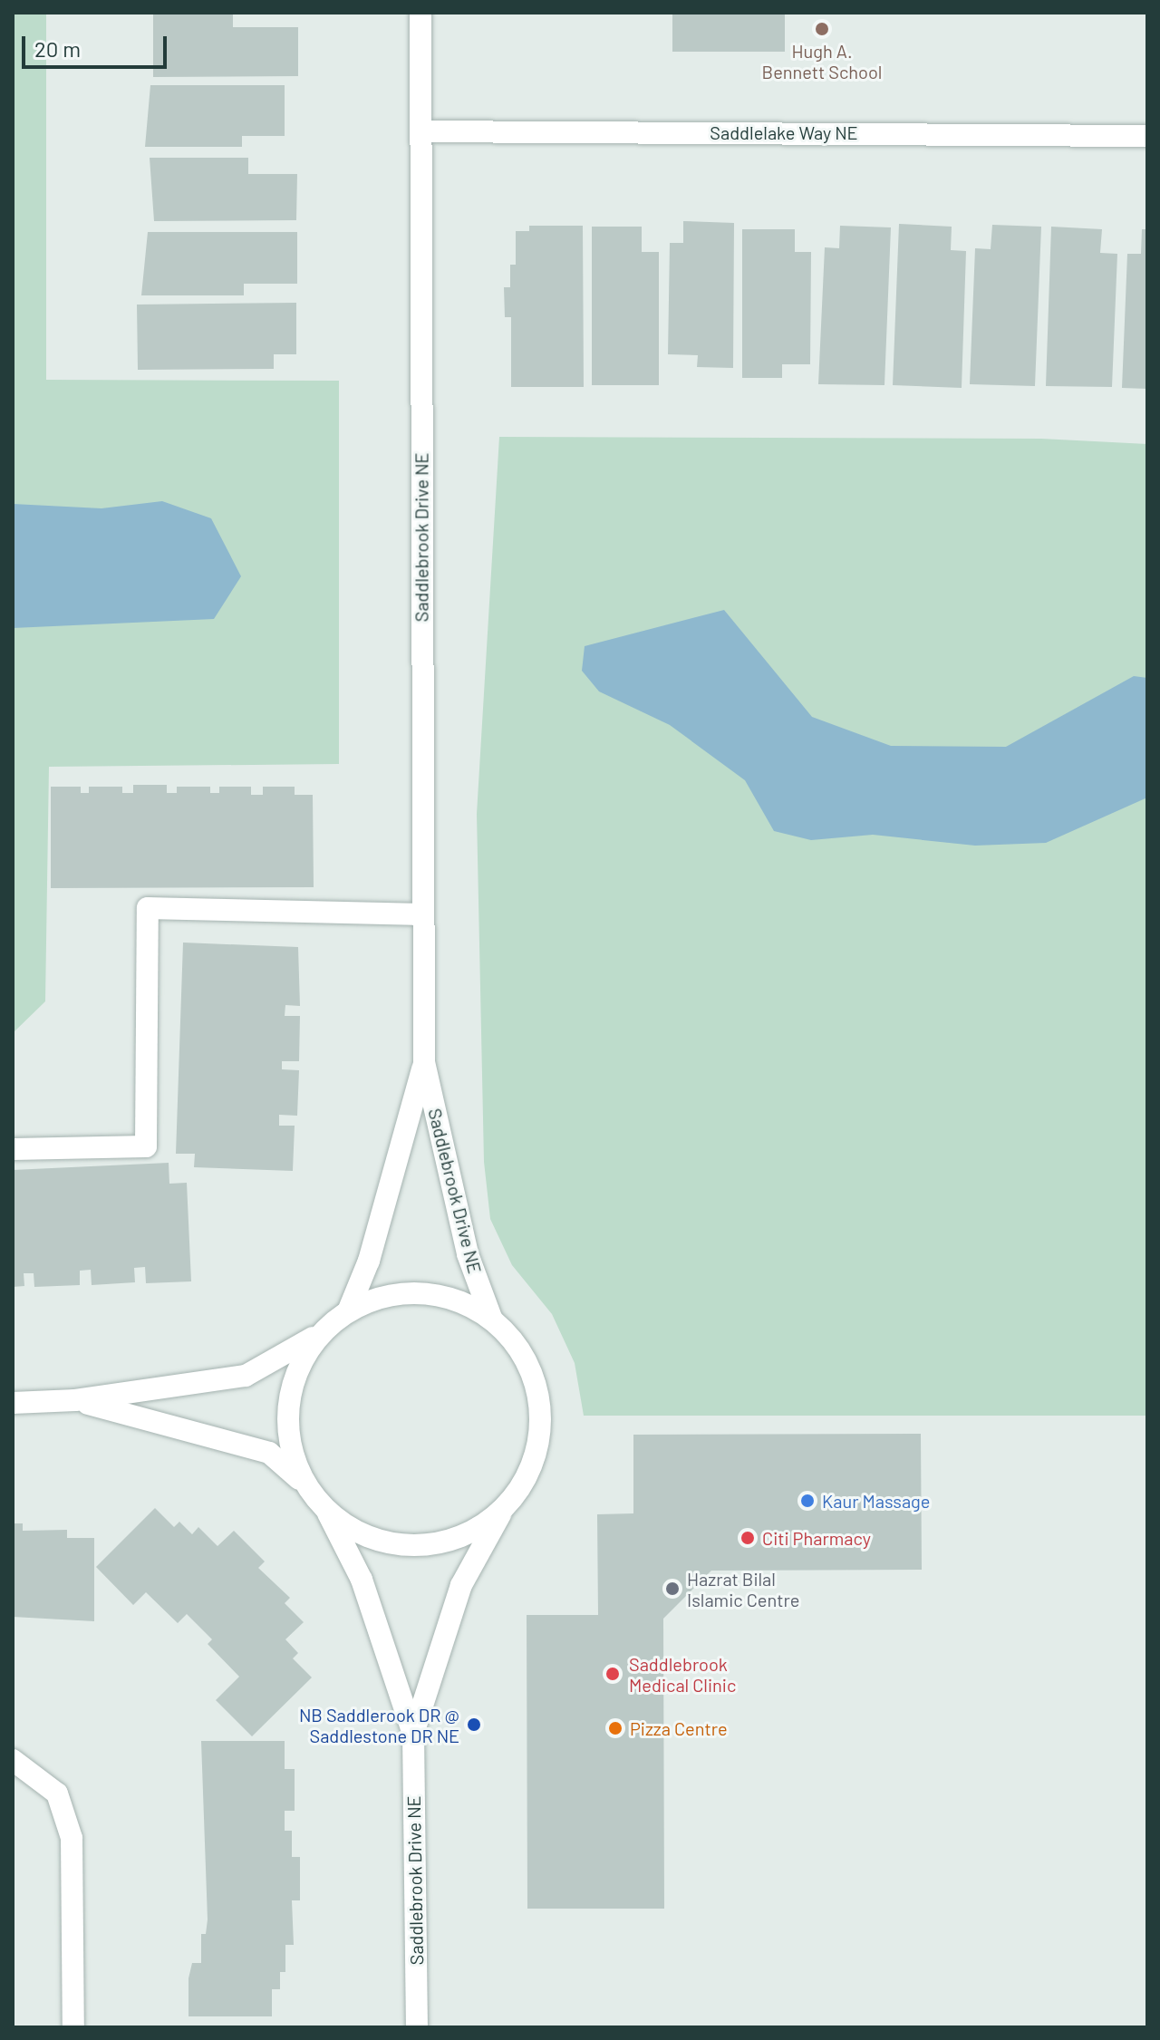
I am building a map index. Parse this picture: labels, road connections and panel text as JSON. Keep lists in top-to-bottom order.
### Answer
{
  "streets": {
    "street": ["Saddlelake Way NE", "Saddlebrook Drive NE"]
  },
  "crossings": [
    ["Saddlelake Way NE", "Saddlebrook Drive NE"]
  ],
  "places": [
    "Hugh A. Bennett School",
    "Kaur Massage",
    "Citi Pharmacy",
    "Hazrat Bilal Islamic Centre",
    "Saddlebrook Medical Clinic",
    "NB Saddlerook DR @ Saddlestone DR NE",
    "Pizza Centre"
  ],
  "scale_bar": "20 m"
}
